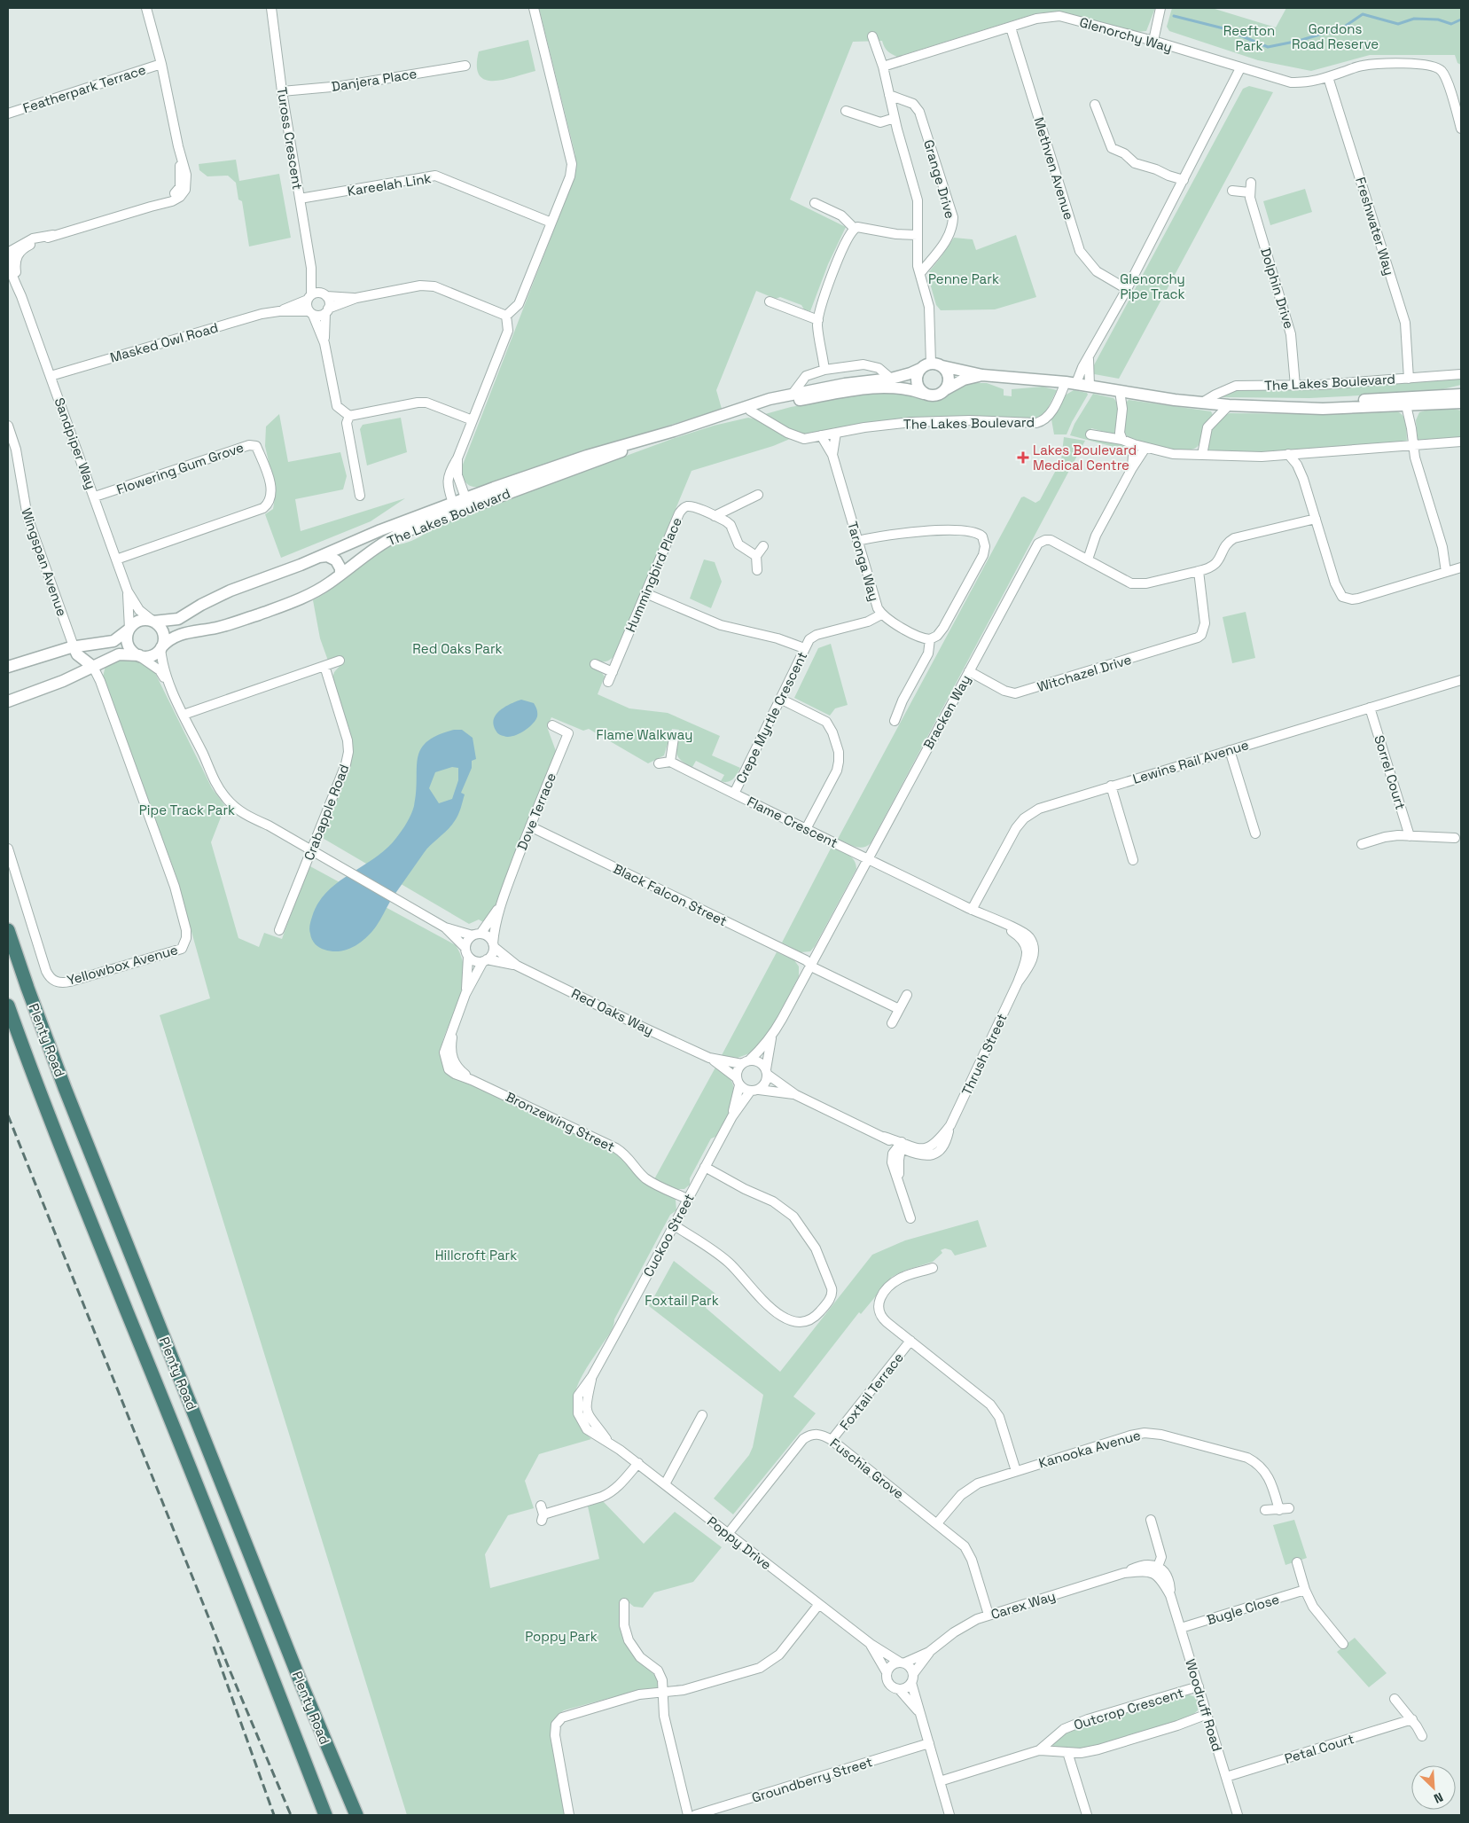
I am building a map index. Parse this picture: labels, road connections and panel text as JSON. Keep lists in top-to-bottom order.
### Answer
{
  "streets": {
    "highway": ["Plenty Road"],
    "street": [
      "Glenorchy Way",
      "Danjera Place",
      "Featherpark Terrace",
      "Tuross Crescent",
      "Methven Avenue",
      "Grange Drive",
      "Kareelah Link",
      "Freshwater Way",
      "Dolphin Drive",
      "Masked Owl Road",
      "The Lakes Boulevard",
      "Sandpiper Way",
      "Flowering Gum Grove",
      "Taronga Way",
      "Wingspan Avenue",
      "Hummingbird Place",
      "Witchazel Drive",
      "Bracken Way",
      "Crepe Myrtle Crescent",
      "Lewins Rail Avenue",
      "Sorrel Court",
      "Dove Terrace",
      "Crabapple Road",
      "Flame Crescent",
      "Black Falcon Street",
      "Yellowbox Avenue",
      "Red Oaks Way",
      "Thrush Street",
      "Bronzewing Street",
      "Cuckoo Street",
      "Foxtail Terrace",
      "Kanooka Avenue",
      "Fuschia Grove",
      "Poppy Drive",
      "Carex Way",
      "Bugle Close",
      "Woodruff Road",
      "Outcrop Crescent",
      "Petal Court",
      "Groundberry Street"
    ]
  },
  "crossings": [
    ["Glenorchy Way", "Methven Avenue"],
    ["Glenorchy Way", "Grange Drive"],
    ["Glenorchy Way", "Freshwater Way"],
    ["Danjera Place", "Tuross Crescent"],
    ["Tuross Crescent", "Kareelah Link"],
    ["Grange Drive", "The Lakes Boulevard"],
    ["Freshwater Way", "The Lakes Boulevard"],
    ["Dolphin Drive", "The Lakes Boulevard"],
    ["Masked Owl Road", "Sandpiper Way"],
    ["The Lakes Boulevard", "Sandpiper Way"],
    ["The Lakes Boulevard", "Taronga Way"],
    ["Sandpiper Way", "Flowering Gum Grove"],
    ["Taronga Way", "Crepe Myrtle Crescent"],
    ["Witchazel Drive", "Bracken Way"],
    ["Bracken Way", "Flame Crescent"],
    ["Bracken Way", "Black Falcon Street"],
    ["Bracken Way", "Red Oaks Way"],
    ["Bracken Way", "Thrush Street"],
    ["Bracken Way", "Cuckoo Street"],
    ["Crepe Myrtle Crescent", "Flame Crescent"],
    ["Lewins Rail Avenue", "Sorrel Court"],
    ["Lewins Rail Avenue", "Thrush Street"],
    ["Dove Terrace", "Black Falcon Street"],
    ["Dove Terrace", "Red Oaks Way"],
    ["Flame Crescent", "Thrush Street"],
    ["Red Oaks Way", "Cuckoo Street"],
    ["Bronzewing Street", "Cuckoo Street"],
    ["Cuckoo Street", "Poppy Drive"],
    ["Foxtail Terrace", "Kanooka Avenue"],
    ["Foxtail Terrace", "Fuschia Grove"],
    ["Kanooka Avenue", "Fuschia Grove"],
    ["Fuschia Grove", "Poppy Drive"],
    ["Fuschia Grove", "Carex Way"],
    ["Poppy Drive", "Carex Way"],
    ["Carex Way", "Woodruff Road"],
    ["Bugle Close", "Woodruff Road"],
    ["Woodruff Road", "Outcrop Crescent"],
    ["Woodruff Road", "Petal Court"]
  ],
  "parks": [
    "Gordons Road Reserve",
    "Reefton Park",
    "Penne Park",
    "Glenorchy Pipe Track",
    "Red Oaks Park",
    "Flame Walkway",
    "Pipe Track Park",
    "Hillcroft Park",
    "Foxtail Park",
    "Poppy Park"
  ],
  "places": {
    "health": ["Lakes Boulevard Medical Centre"]
  },
  "north": "bottom right"
}
